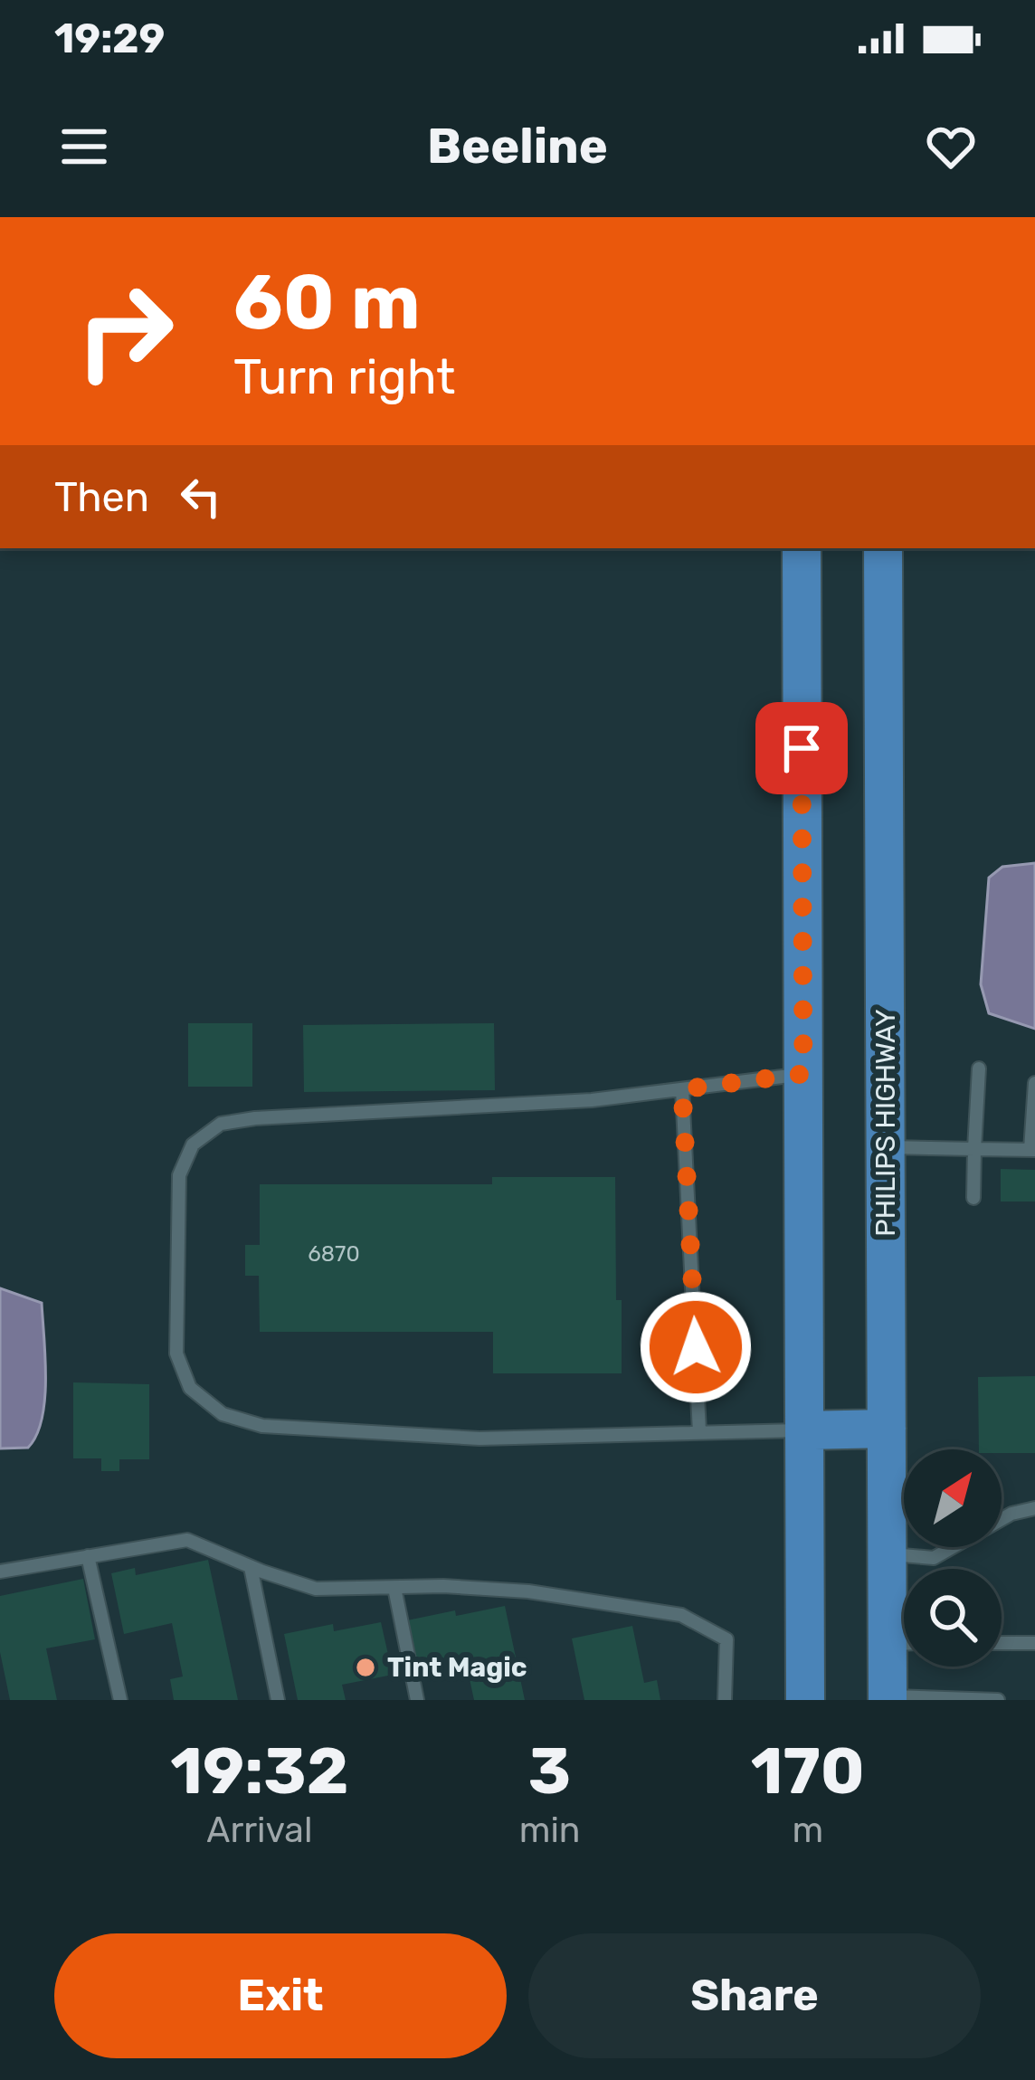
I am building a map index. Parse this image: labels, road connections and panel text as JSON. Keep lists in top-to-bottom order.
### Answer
{
  "streets": {
    "main road": ["PHILIPS HIGHWAY"]
  },
  "places": ["Tint Magic"],
  "house_numbers": ["6870"],
  "north": "top right",
  "page": {
    "status": "19:29",
    "header": "Beeline",
    "turn": ["60 m", "Turn right"],
    "then": "Then",
    "eta": [
      "19:32",
      "Arrival",
      "3",
      "min",
      "170",
      "m"
    ],
    "buttons": ["Exit", "Share"]
  }
}
